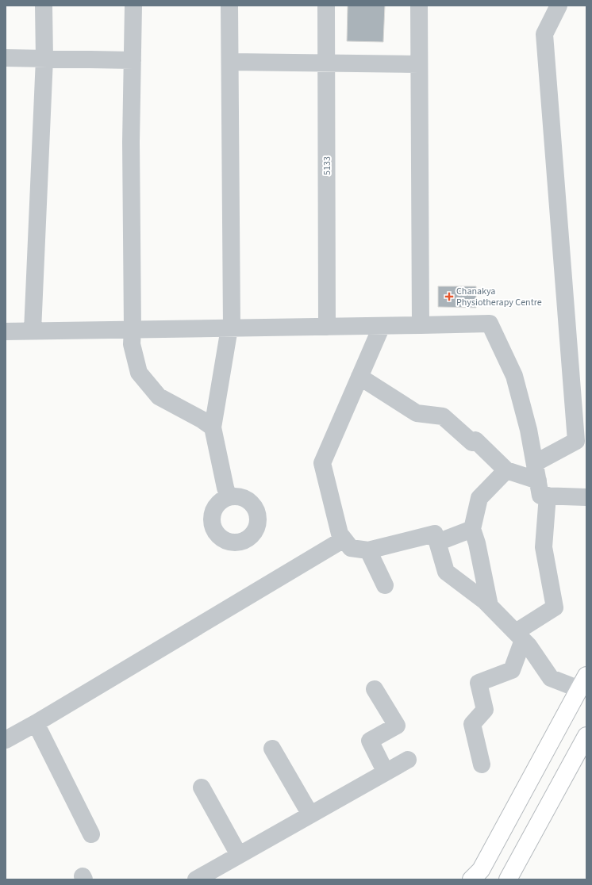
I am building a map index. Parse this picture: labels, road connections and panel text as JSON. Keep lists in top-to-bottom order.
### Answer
{
  "streets": {
    "street": ["5133"]
  },
  "places": {
    "health": ["Chanakya Physiotherapy Centre"]
  }
}
